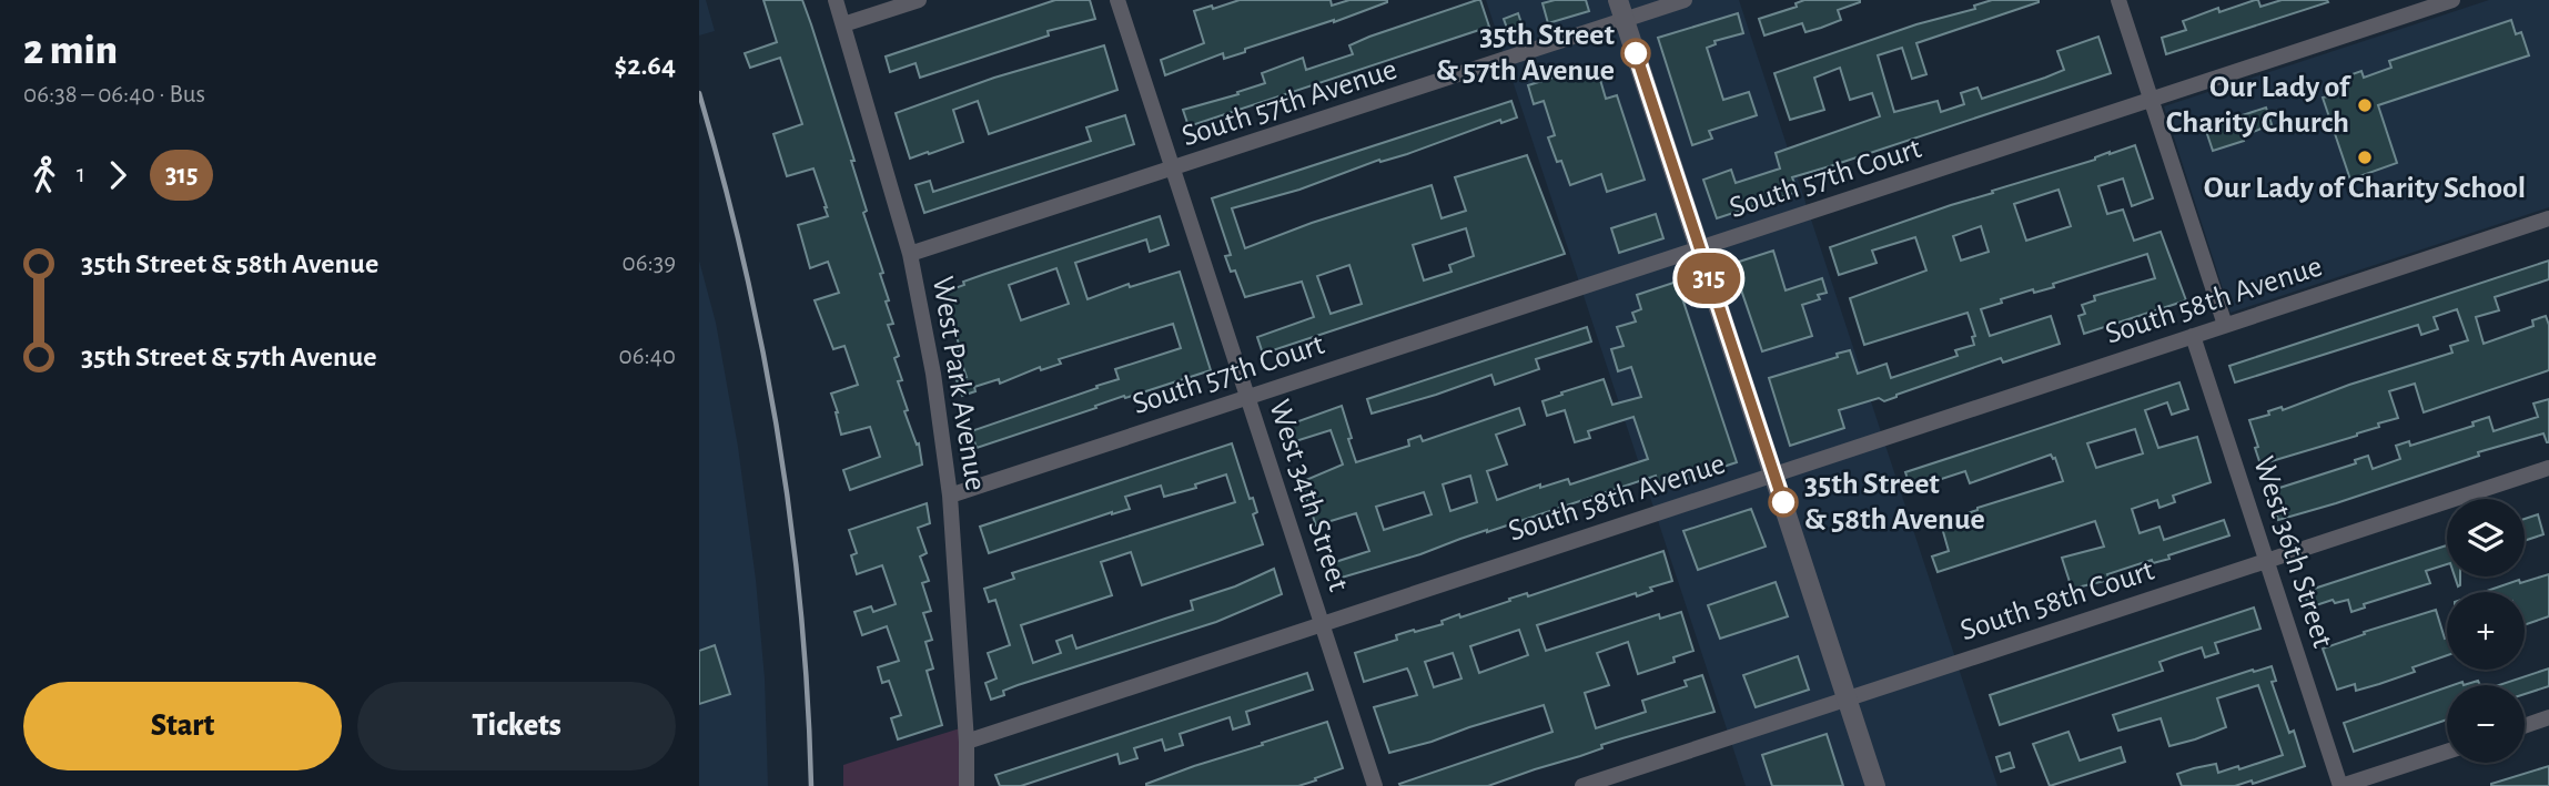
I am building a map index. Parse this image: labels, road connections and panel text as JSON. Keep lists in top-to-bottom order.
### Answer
{
  "streets": {
    "street": [
      "South 57th Avenue",
      "South 57th Court",
      "South 58th Avenue",
      "West Park Avenue",
      "West 34th Street",
      "West 36th Street",
      "South 58th Court"
    ]
  },
  "crossings": [
    ["South 57th Avenue", "West Park Avenue"],
    ["South 57th Avenue", "West 34th Street"],
    ["South 57th Court", "West Park Avenue"],
    ["South 57th Court", "West 34th Street"],
    ["South 58th Avenue", "West Park Avenue"],
    ["South 58th Avenue", "West 34th Street"],
    ["South 58th Avenue", "West 36th Street"],
    ["West 36th Street", "South 58th Court"]
  ],
  "places": [
    "35th Street & 57th Avenue",
    "Our Lady of Charity Church",
    "Our Lady of Charity School",
    "35th Street & 58th Avenue"
  ],
  "lines": ["bus line 315"],
  "page": {
    "heading": ["2 min", "06:38 – 06:40 · Bus", "$2.64"],
    "on_map": "315",
    "legs": ["1", "315"],
    "list": [
      {
        "name": "35th Street & 58th Avenue",
        "value": "06:39"
      },
      {
        "name": "35th Street & 57th Avenue",
        "value": "06:40"
      }
    ],
    "map_buttons": ["+", "−"],
    "buttons": ["Start", "Tickets"]
  }
}
